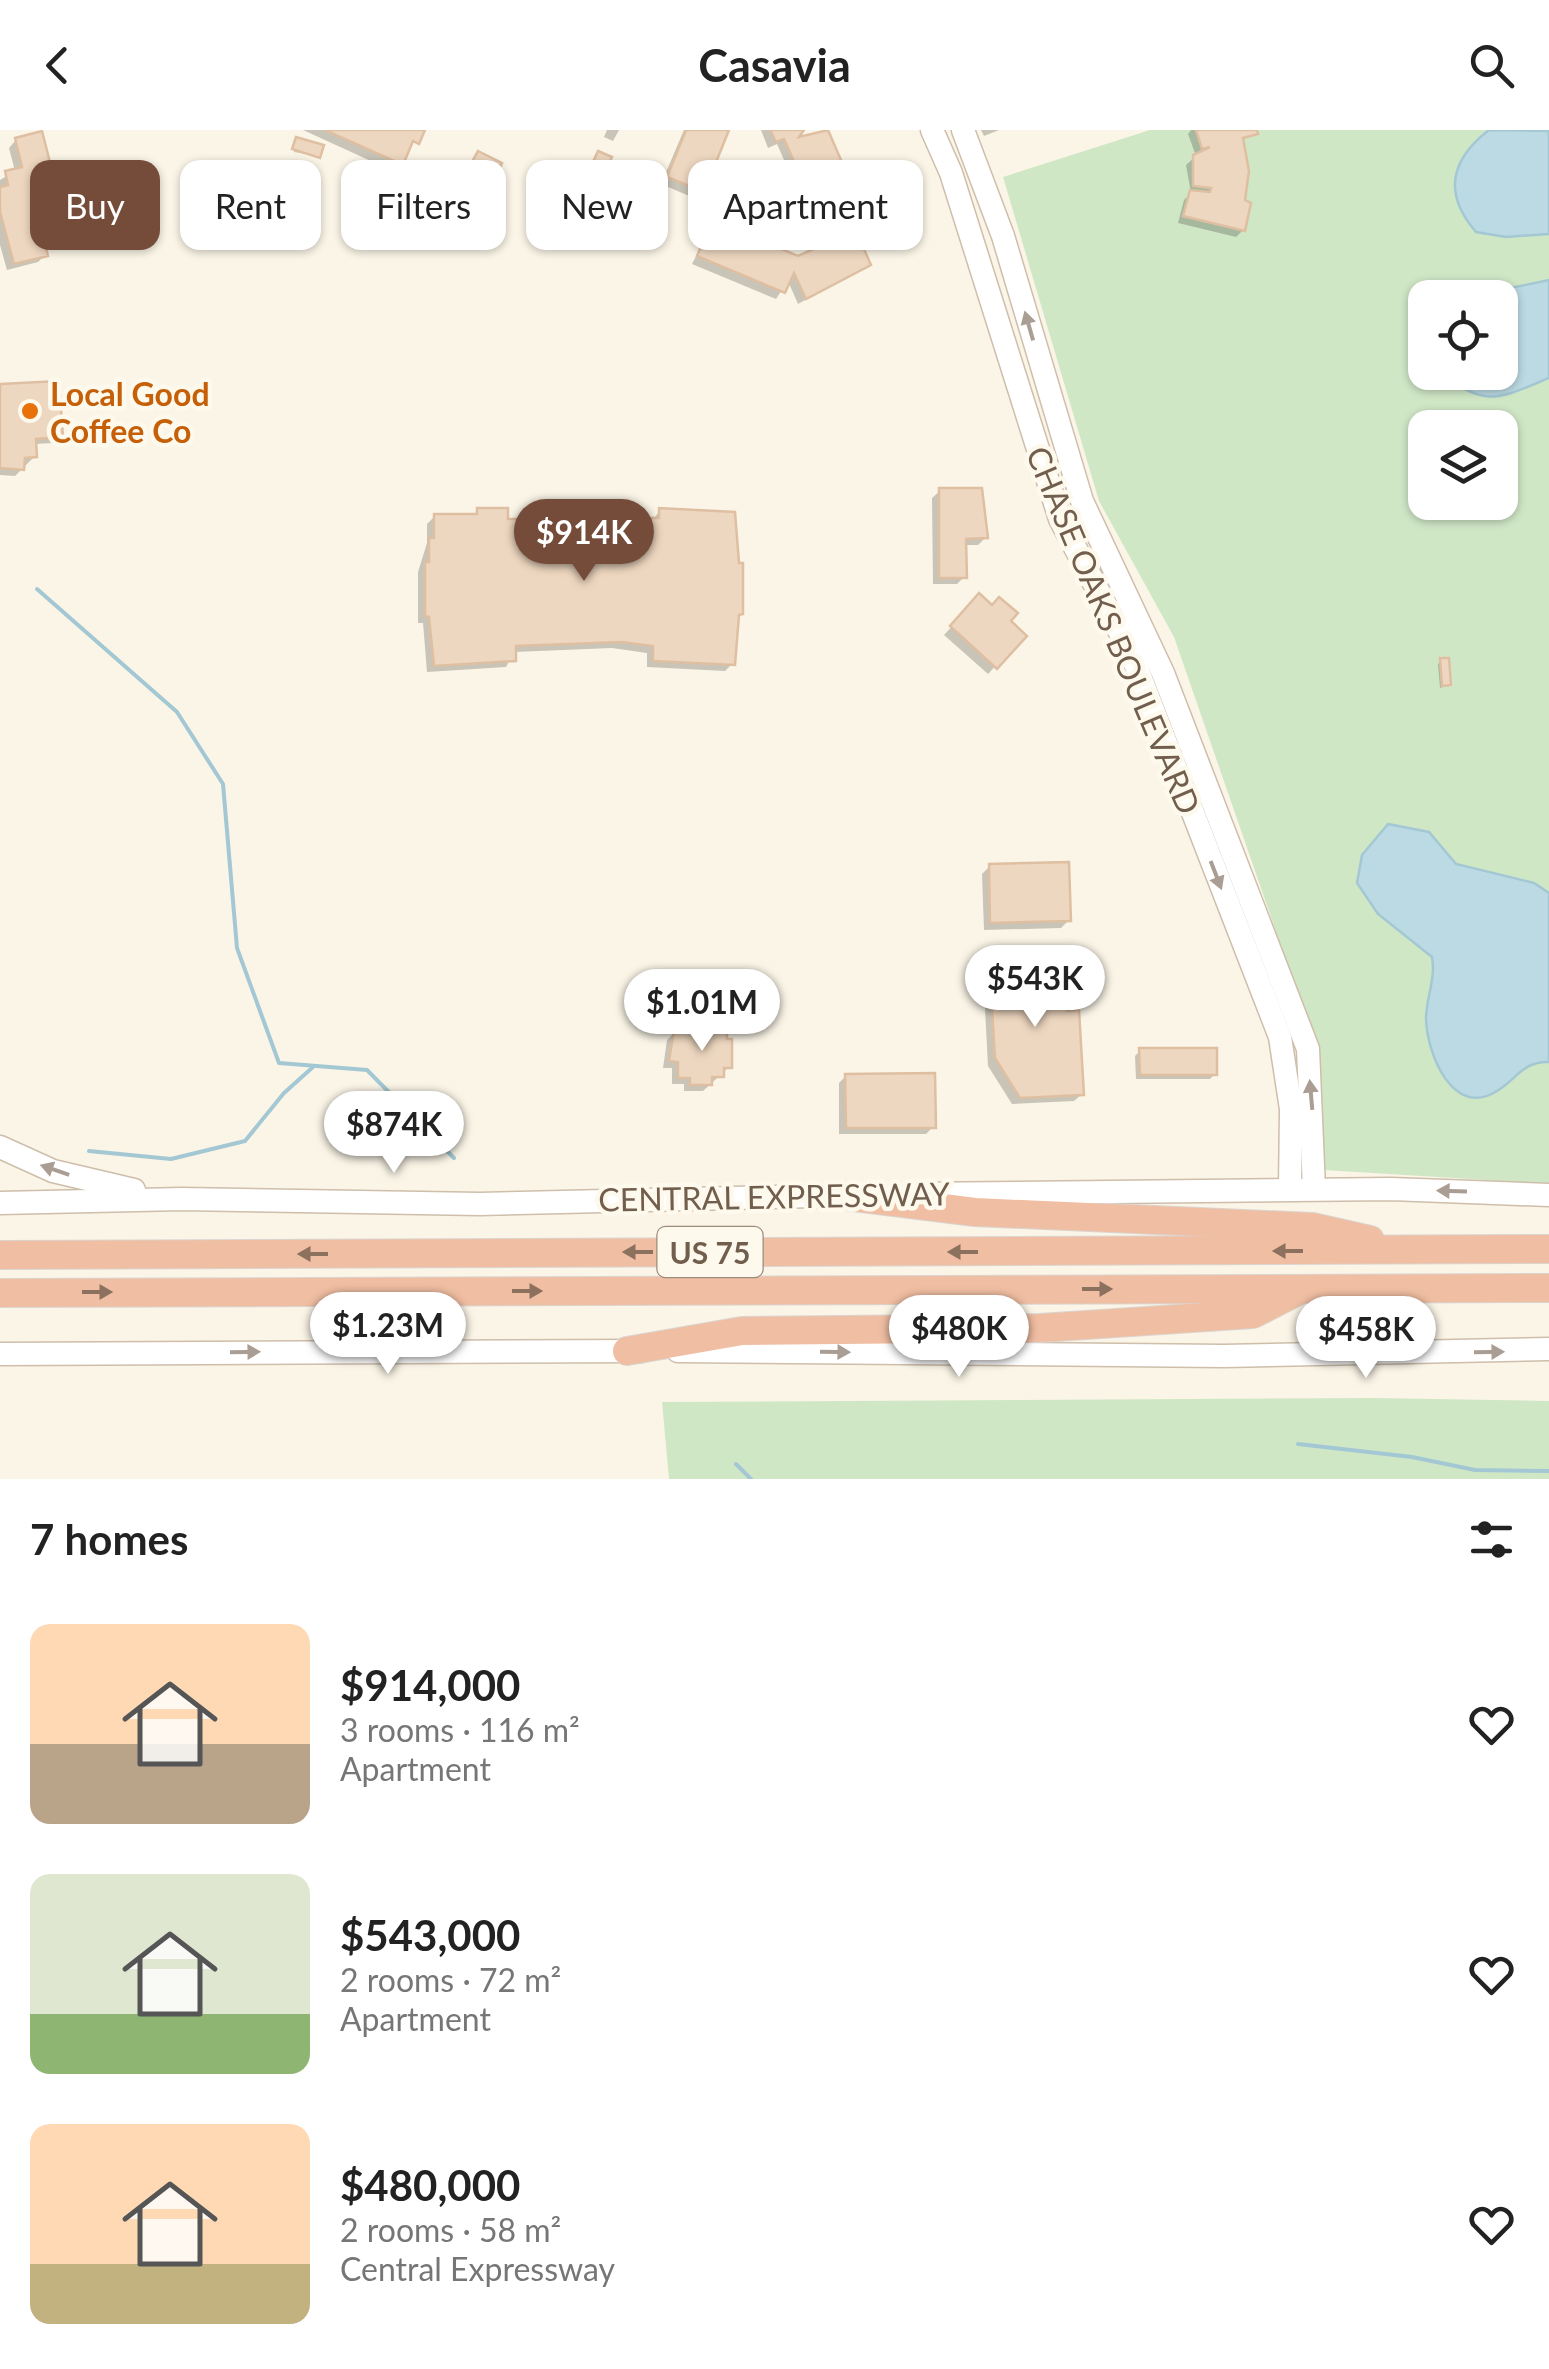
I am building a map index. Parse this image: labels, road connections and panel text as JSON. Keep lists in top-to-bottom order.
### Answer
{
  "streets": {
    "highway": ["CENTRAL EXPRESSWAY", "US 75"],
    "main road": ["CHASE OAKS BOULEVARD"]
  },
  "crossings": [
    ["CHASE OAKS BOULEVARD", "CENTRAL EXPRESSWAY"]
  ],
  "places": ["Local Good Coffee Co"],
  "page": {
    "header": "Casavia",
    "chip": [
      "Buy",
      "Rent",
      "Filters",
      "New",
      "Apartment"
    ],
    "price": [
      "$914K",
      "$543K",
      "$1.01M",
      "$874K",
      "$1.23M",
      "$480K",
      "$458K"
    ],
    "heading": "7 homes",
    "list": [
      {
        "name": "$914,000",
        "note": "3 rooms · 116 m² · Apartment"
      },
      {
        "name": "$543,000",
        "note": "2 rooms · 72 m² · Apartment"
      },
      {
        "name": "$480,000",
        "note": "2 rooms · 58 m² · Central Expressway"
      }
    ]
  }
}
